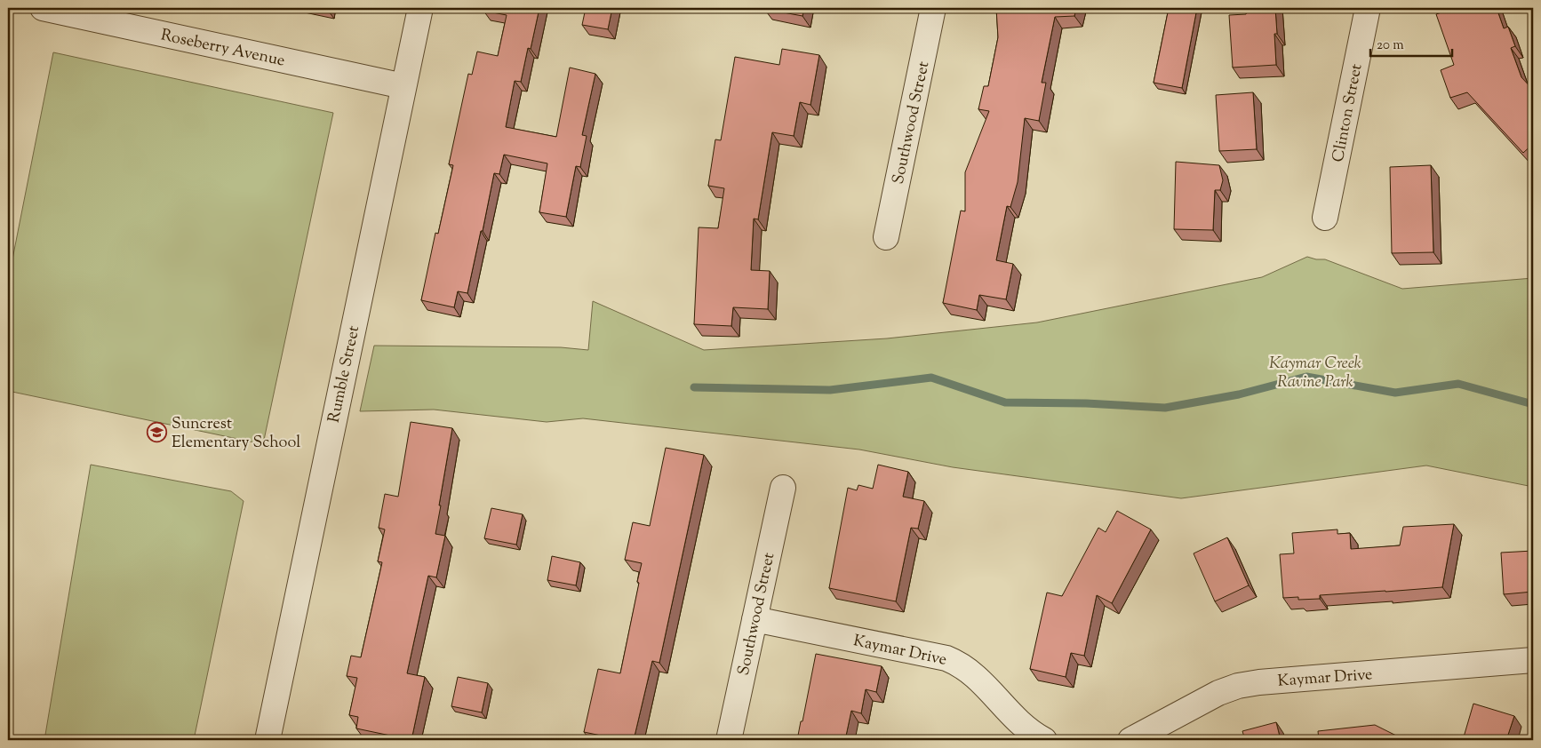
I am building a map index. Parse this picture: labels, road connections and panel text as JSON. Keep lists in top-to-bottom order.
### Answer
{
  "streets": {
    "street": [
      "Roseberry Avenue",
      "Clinton Street",
      "Southwood Street",
      "Rumble Street",
      "Kaymar Drive"
    ]
  },
  "crossings": [
    ["Roseberry Avenue", "Rumble Street"],
    ["Southwood Street", "Kaymar Drive"]
  ],
  "parks": ["Kaymar Creek Ravine Park"],
  "places": {
    "school or university": ["Suncrest Elementary School"]
  },
  "scale_bar": "20 m"
}
